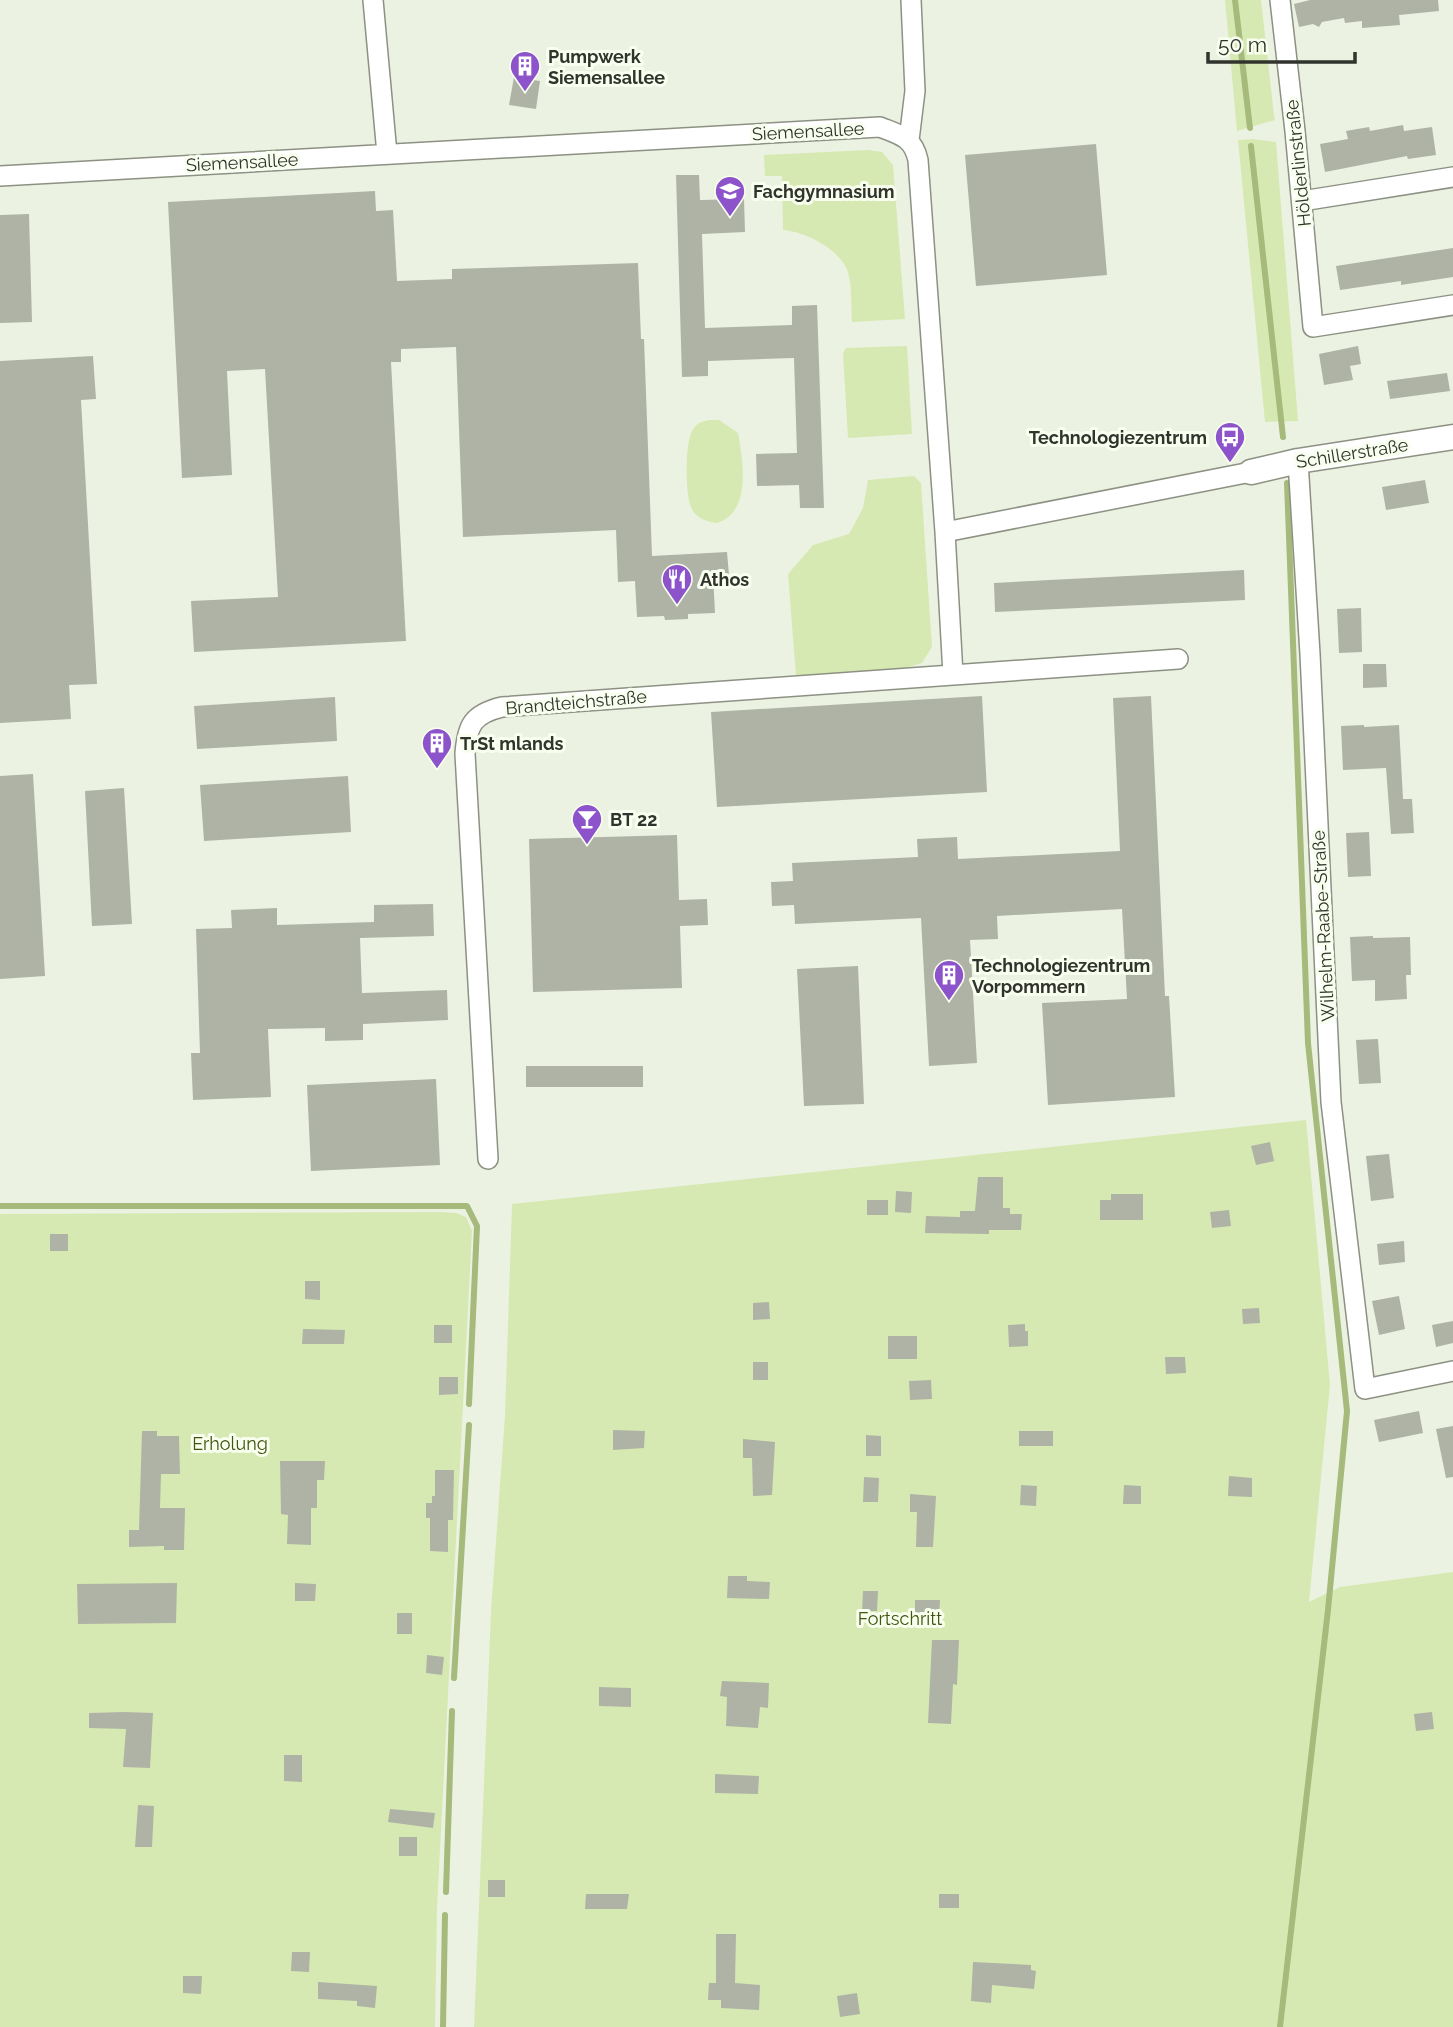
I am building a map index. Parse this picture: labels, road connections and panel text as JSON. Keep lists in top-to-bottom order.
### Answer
{
  "streets": {
    "street": [
      "Siemensallee",
      "Hölderlinstraße",
      "Schillerstraße",
      "Brandteichstraße",
      "Wilhelm-Raabe-Straße"
    ]
  },
  "crossings": [
    ["Schillerstraße", "Wilhelm-Raabe-Straße"]
  ],
  "parks": ["Erholung", "Fortschritt"],
  "places": {
    "building": ["Pumpwerk Siemensallee", "TrSt mlands", "Technologiezentrum Vorpommern"],
    "school or university": ["Fachgymnasium"],
    "bus stop": ["Technologiezentrum"],
    "restaurant": ["Athos"],
    "bar": ["BT 22"]
  },
  "scale_bar": "50 m"
}
